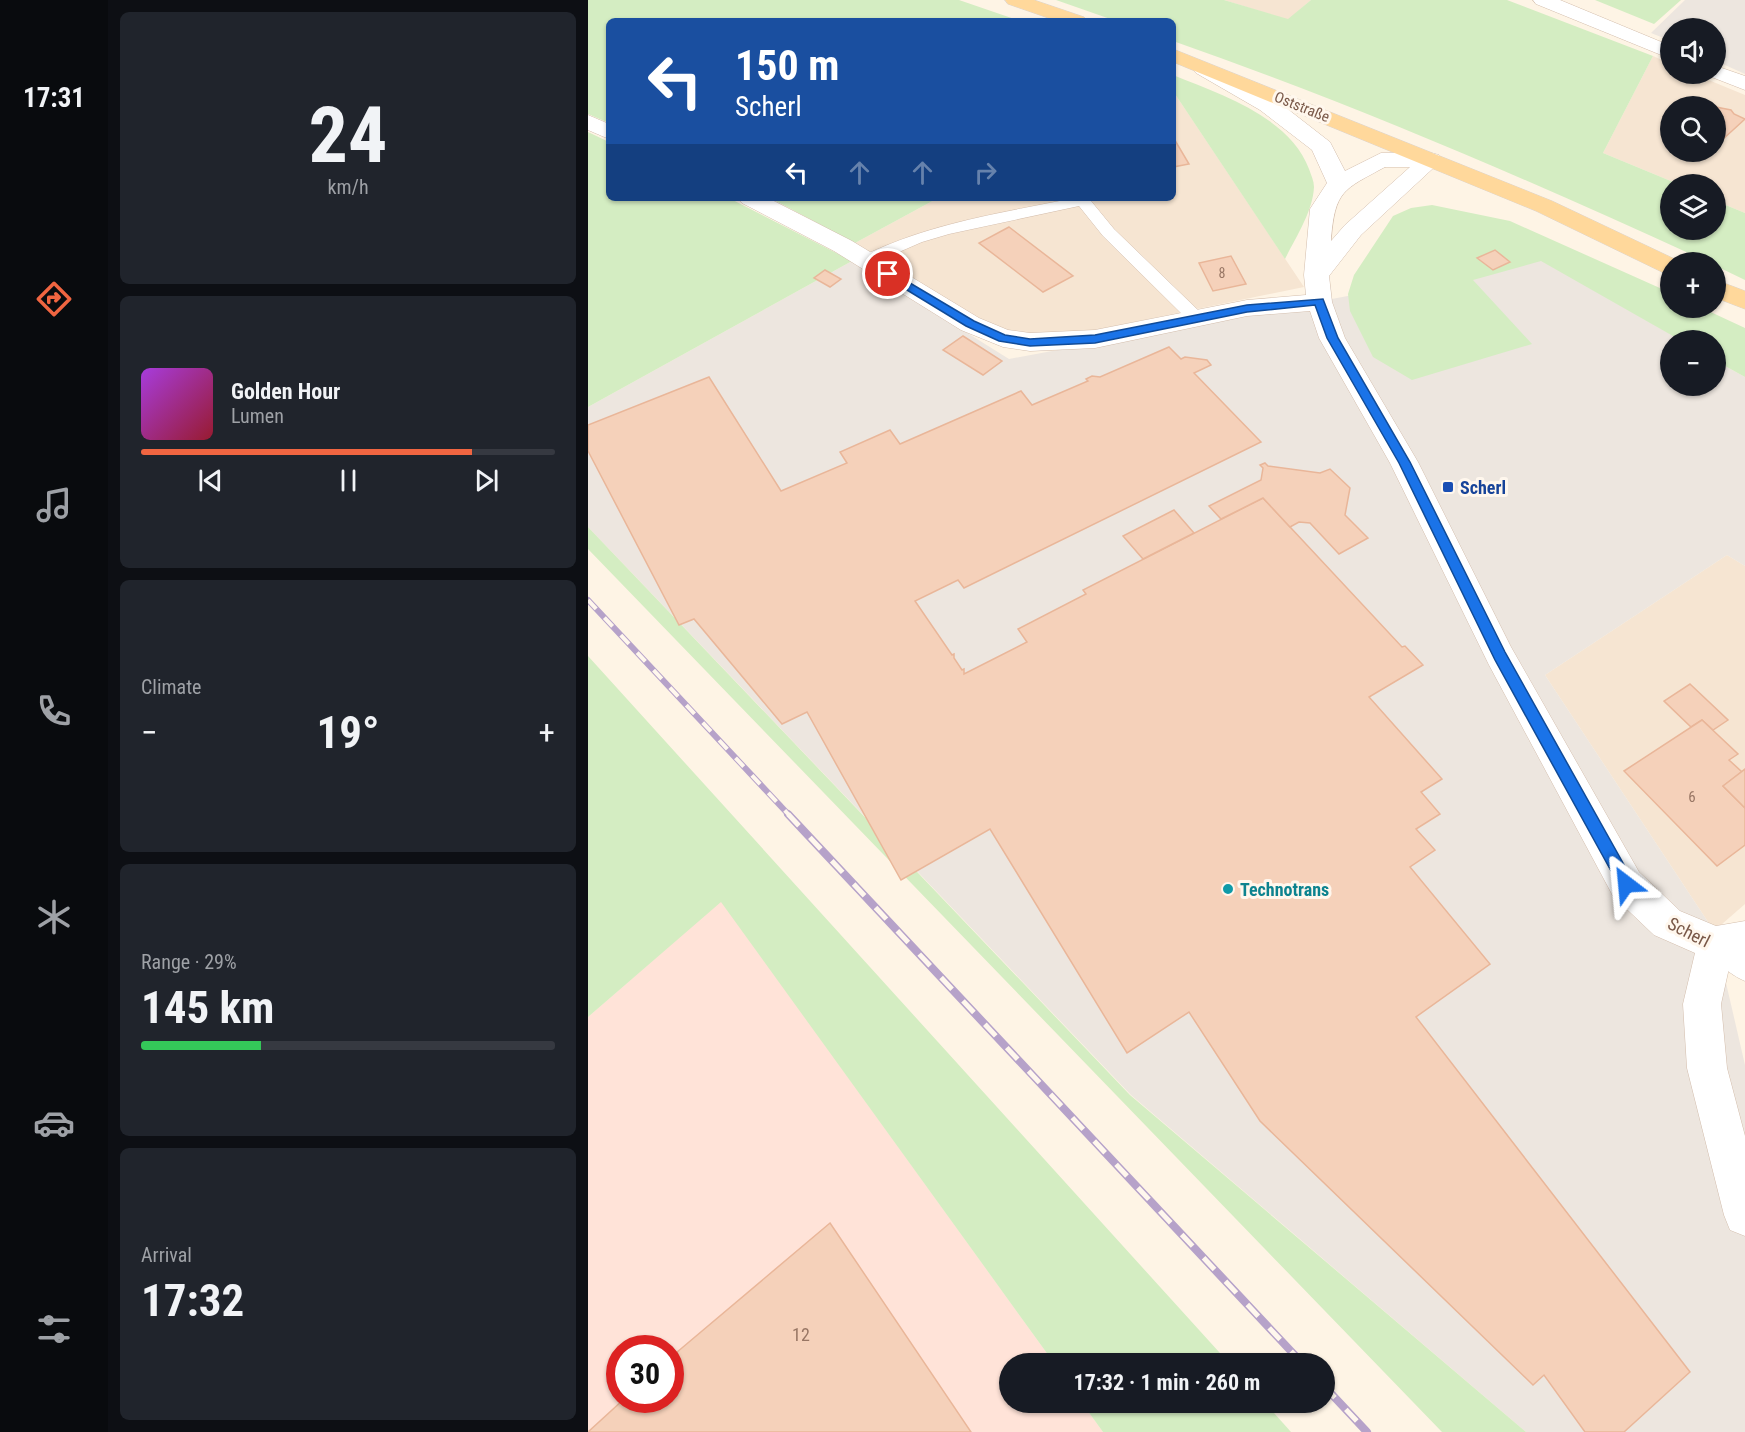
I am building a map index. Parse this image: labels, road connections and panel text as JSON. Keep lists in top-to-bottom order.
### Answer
{
  "streets": {
    "main road": ["Oststraße"],
    "street": ["Scherl"]
  },
  "crossings": [
    ["Oststraße", "Scherl"]
  ],
  "places": {
    "transit": ["Scherl"],
    "other": ["Technotrans"]
  },
  "house_numbers": ["8", "6", "12"],
  "page": {
    "tabs": "17:31",
    "tile": [
      ["24", "km/h"],
      "Climate",
      ["Range · 29%", "145 km"],
      ["Arrival", "17:32"]
    ],
    "map_buttons": ["+", "−"],
    "turn": ["150 m", "Scherl"],
    "song": ["Golden Hour", "Lumen"],
    "heat": ["−", "19°", "+"],
    "limit": "30",
    "trip": "17:32 · 1 min · 260 m"
  }
}
